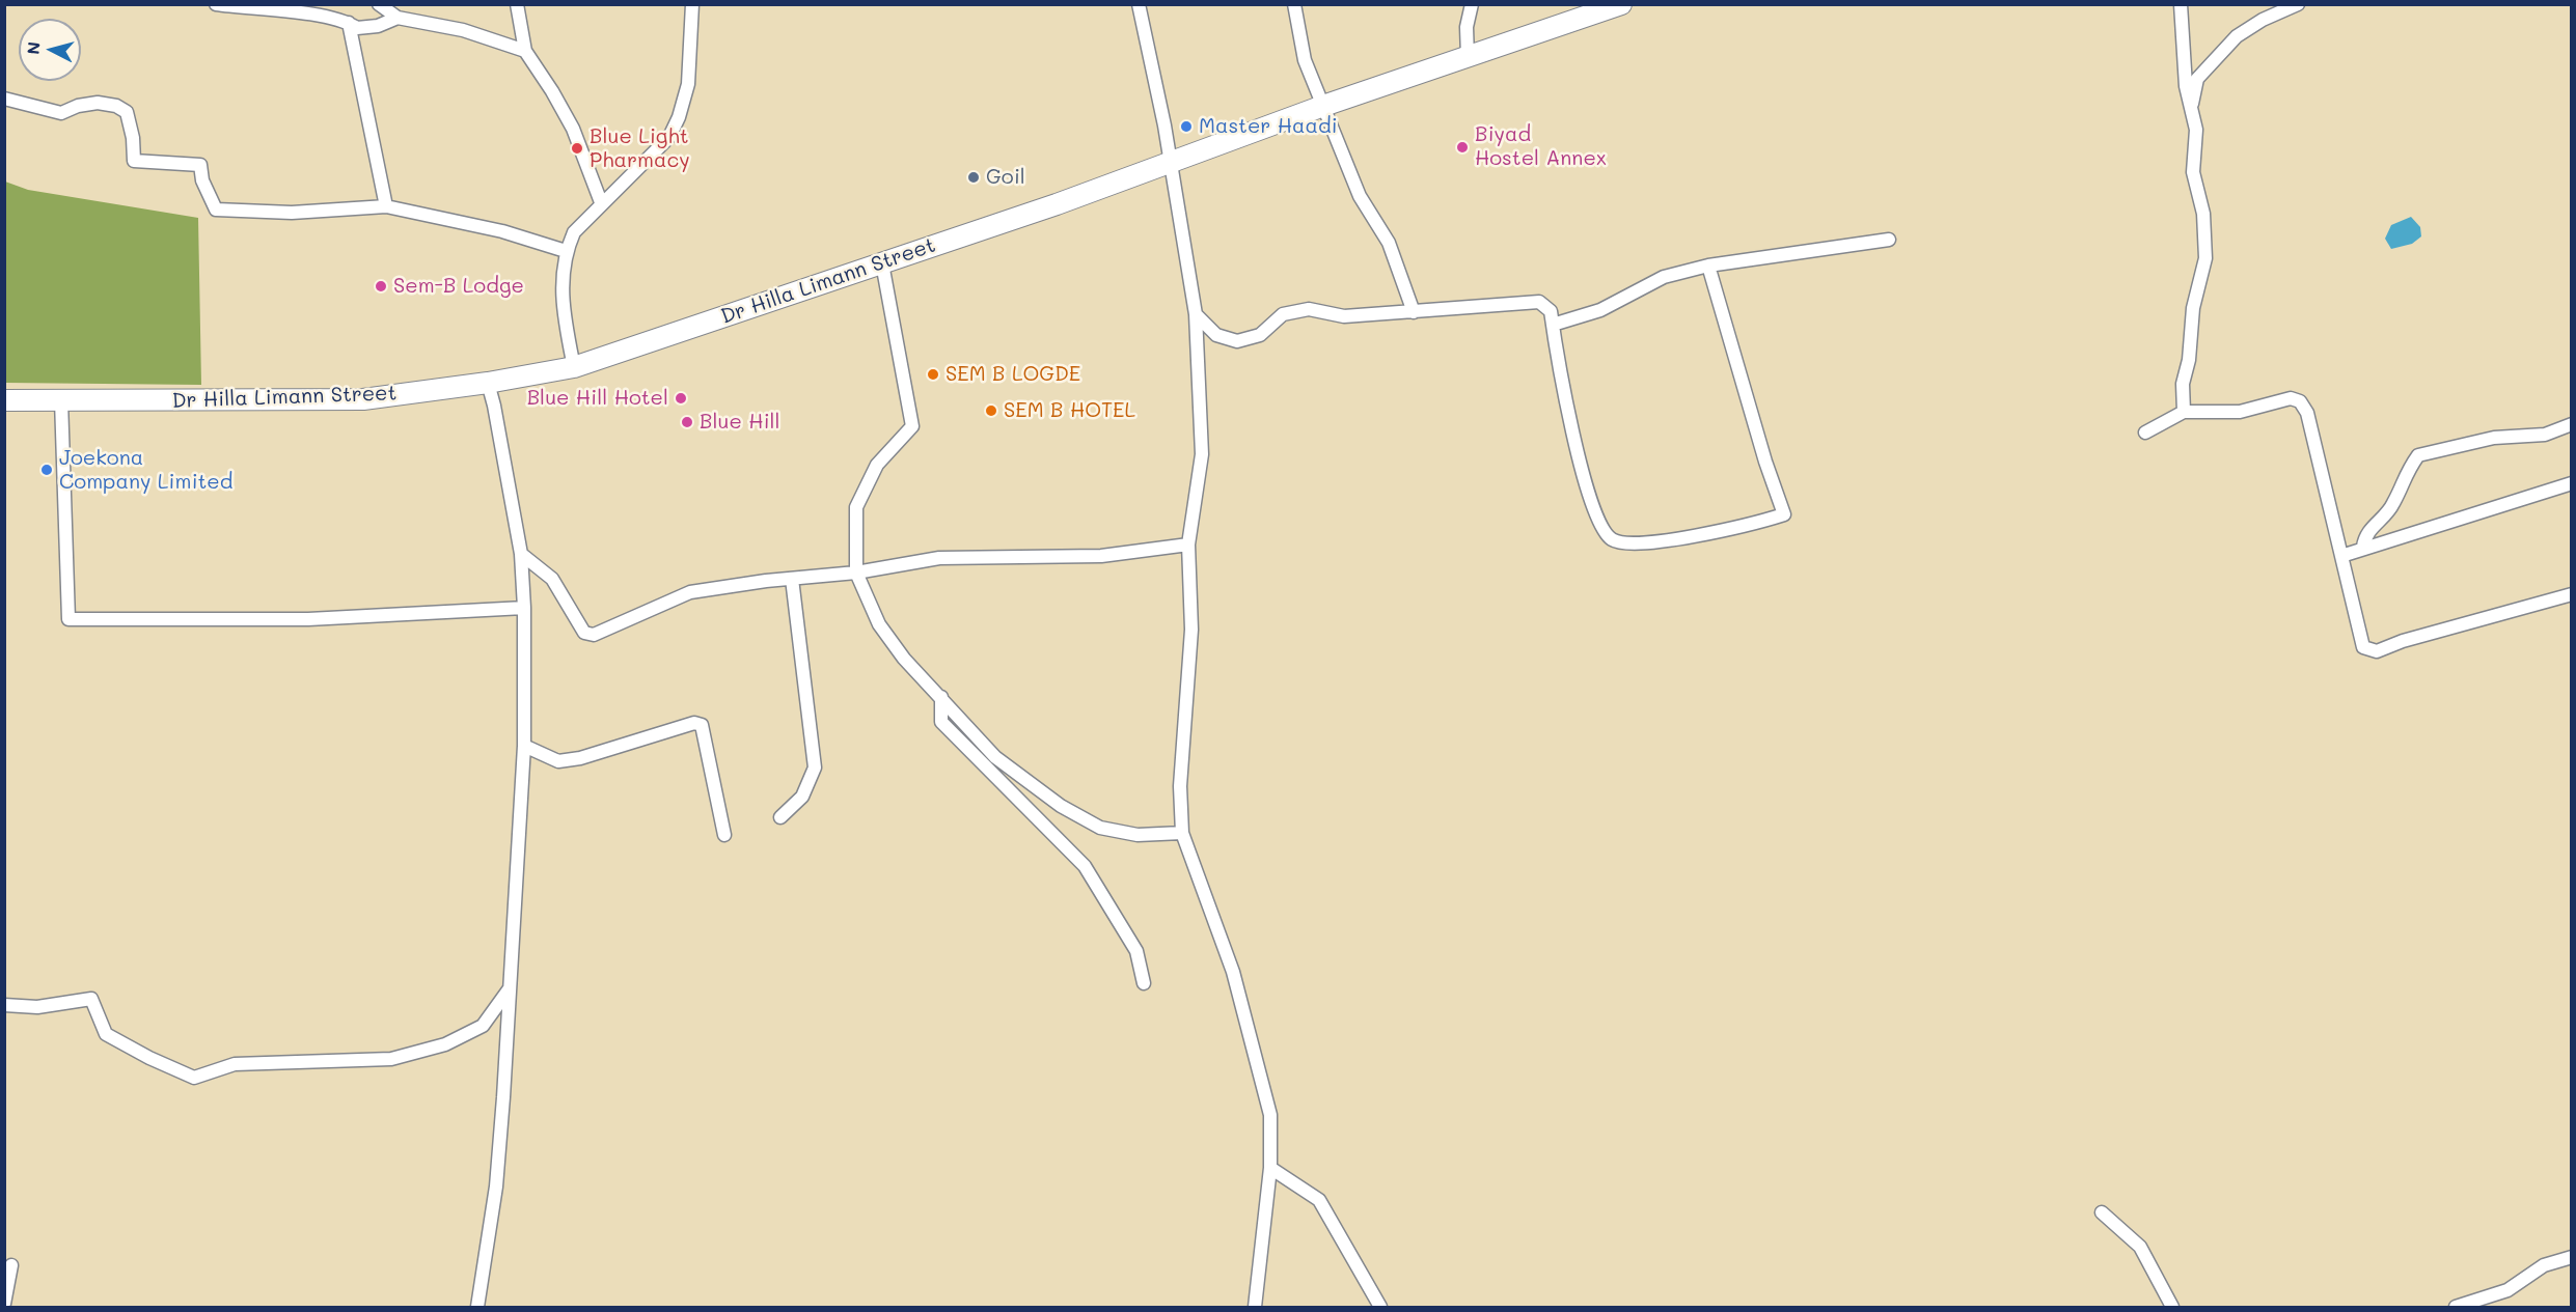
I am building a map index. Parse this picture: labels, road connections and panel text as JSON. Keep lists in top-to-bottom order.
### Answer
{
  "streets": {
    "highway": ["Dr Hilla Limann Street"]
  },
  "places": [
    "Master Haadi",
    "Biyad Hostel Annex",
    "Blue Light Pharmacy",
    "Goil",
    "Sem-B Lodge",
    "SEM B LOGDE",
    "Blue Hill Hotel",
    "SEM B HOTEL",
    "Blue Hill",
    "Joekona Company Limited"
  ],
  "north": "left"
}
